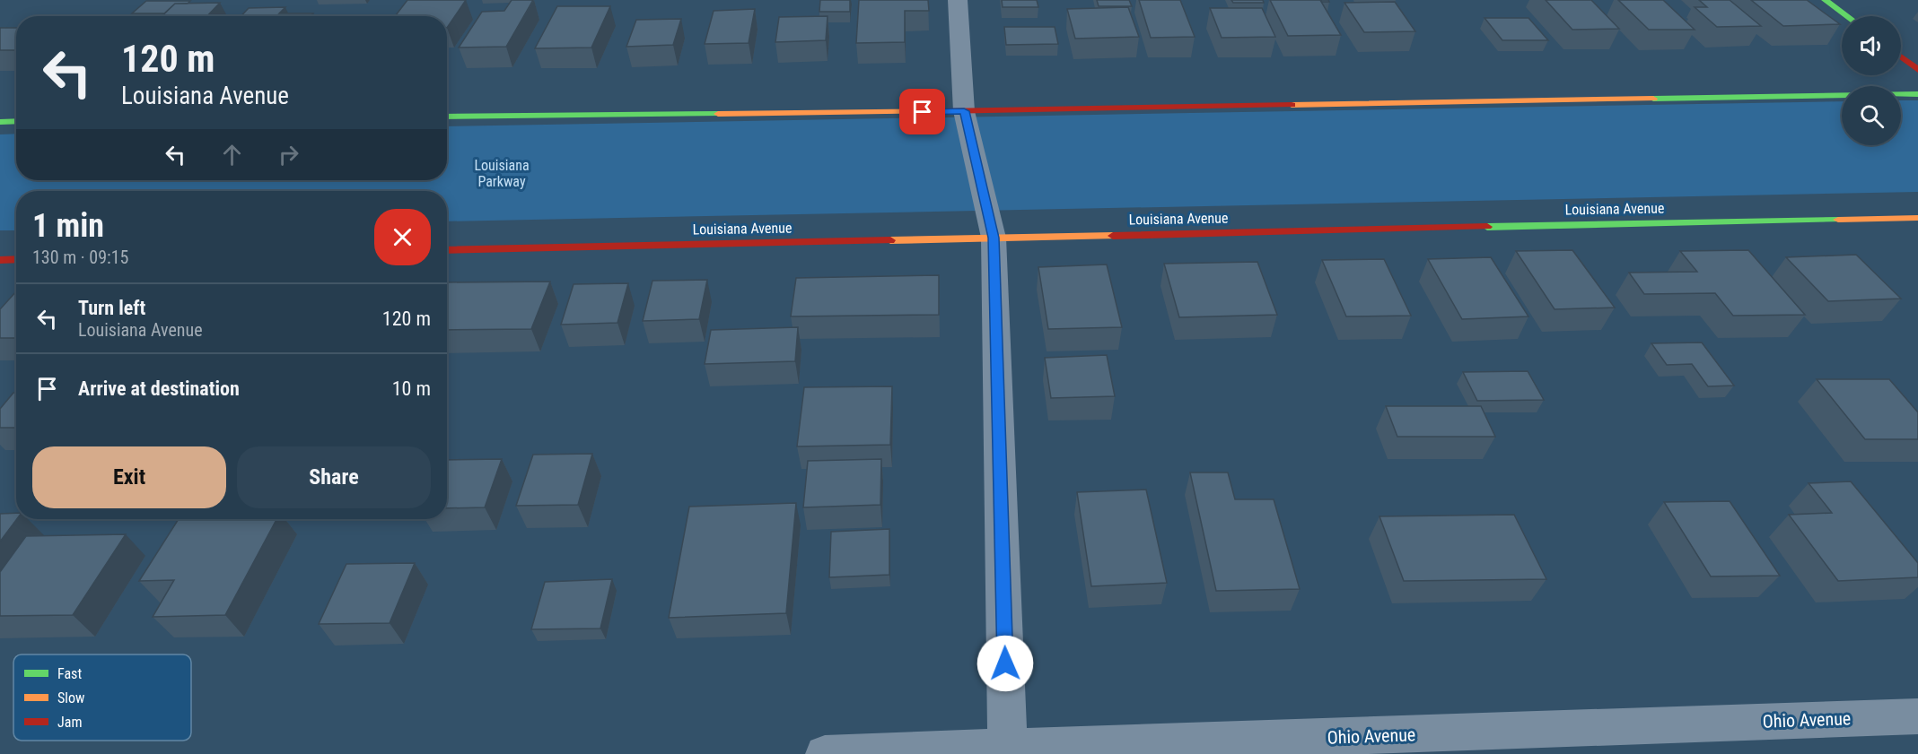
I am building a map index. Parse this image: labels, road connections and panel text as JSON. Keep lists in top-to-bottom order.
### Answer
{
  "streets": {
    "main road": ["Louisiana Avenue"],
    "street": ["Ohio Avenue"]
  },
  "parks": ["Louisiana Parkway"],
  "legend": ["Fast", "Slow", "Jam"],
  "page": {
    "turn": ["120 m", "Louisiana Avenue"],
    "heading": ["1 min", "130 m · 09:15"],
    "list": [
      {
        "name": "Turn left",
        "note": "Louisiana Avenue",
        "value": "120 m"
      },
      {
        "name": "Arrive at destination",
        "value": "10 m"
      }
    ],
    "buttons": ["Exit", "Share"]
  }
}
